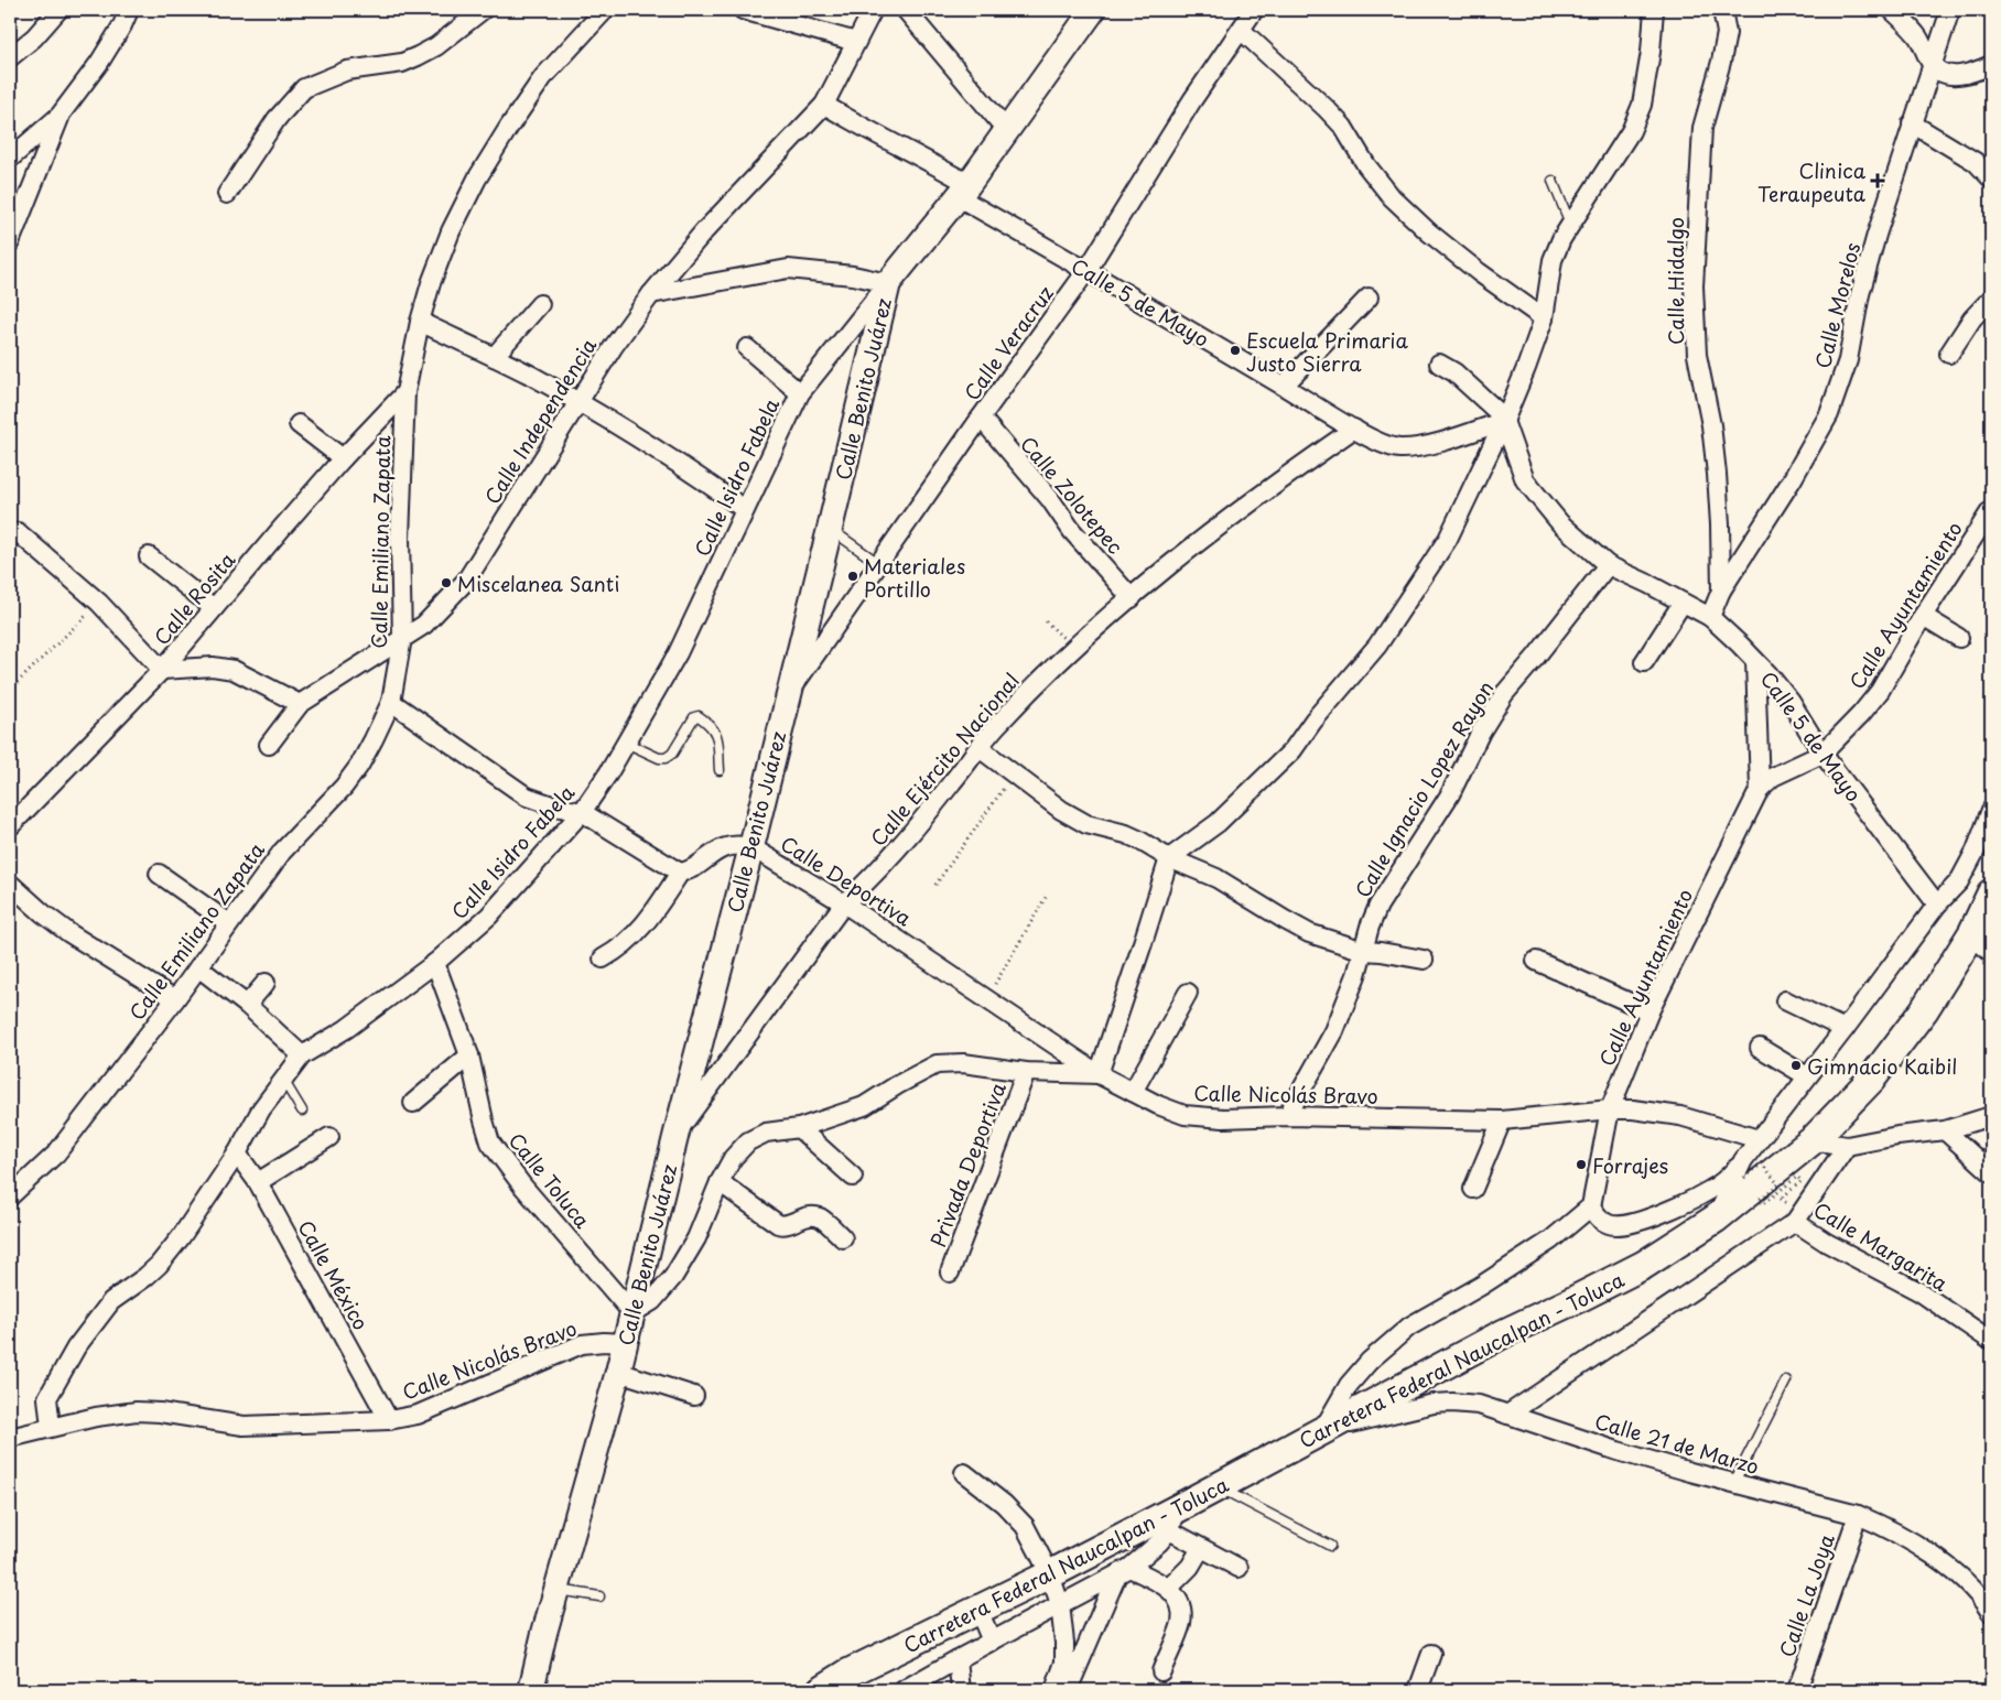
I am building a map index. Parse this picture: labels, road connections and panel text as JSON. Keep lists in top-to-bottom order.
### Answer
{
  "streets": {
    "main road": ["Calle Benito Juárez", "Carretera Federal Naucalpan - Toluca"],
    "street": [
      "Calle Hidalgo",
      "Calle 5 de Mayo",
      "Calle Morelos",
      "Calle Veracruz",
      "Calle Independencia",
      "Calle Isidro Fabela",
      "Calle Zolotepec",
      "Calle Emiliano Zapata",
      "Calle Rosita",
      "Calle Ayuntamiento",
      "Calle Ejército Nacional",
      "Calle Ignacio Lopez Rayon",
      "Calle Deportiva",
      "Calle Nicolás Bravo",
      "Privada Deportiva",
      "Calle Toluca",
      "Calle Margarita",
      "Calle México",
      "Calle 21 de Marzo",
      "Calle La Joya"
    ]
  },
  "crossings": [
    ["Calle Hidalgo", "Calle 5 de Mayo"],
    ["Calle Hidalgo", "Calle Morelos"],
    ["Calle 5 de Mayo", "Calle Veracruz"],
    ["Calle 5 de Mayo", "Calle Benito Juárez"],
    ["Calle 5 de Mayo", "Calle Ayuntamiento"],
    ["Calle 5 de Mayo", "Calle Ejército Nacional"],
    ["Calle 5 de Mayo", "Calle Ignacio Lopez Rayon"],
    ["Calle Veracruz", "Calle Benito Juárez"],
    ["Calle Veracruz", "Calle Zolotepec"],
    ["Calle Benito Juárez", "Calle Isidro Fabela"],
    ["Calle Benito Juárez", "Calle Ejército Nacional"],
    ["Calle Benito Juárez", "Calle Deportiva"],
    ["Calle Benito Juárez", "Calle Nicolás Bravo"],
    ["Calle Benito Juárez", "Calle Toluca"],
    ["Calle Independencia", "Calle Emiliano Zapata"],
    ["Calle Isidro Fabela", "Calle Nicolás Bravo"],
    ["Calle Isidro Fabela", "Calle Toluca"],
    ["Calle Isidro Fabela", "Calle México"],
    ["Calle Zolotepec", "Calle Ejército Nacional"],
    ["Calle Emiliano Zapata", "Calle Rosita"],
    ["Calle Ayuntamiento", "Calle Nicolás Bravo"],
    ["Calle Ejército Nacional", "Calle Deportiva"],
    ["Calle Ignacio Lopez Rayon", "Calle Nicolás Bravo"],
    ["Calle Deportiva", "Calle Nicolás Bravo"],
    ["Calle Nicolás Bravo", "Privada Deportiva"],
    ["Calle Nicolás Bravo", "Calle Toluca"],
    ["Calle Nicolás Bravo", "Calle México"],
    ["Carretera Federal Naucalpan - Toluca", "Calle 21 de Marzo"],
    ["Calle 21 de Marzo", "Calle La Joya"]
  ],
  "places": {
    "health": ["Clinica Teraupeuta"],
    "other": [
      "Escuela Primaria Justo Sierra",
      "Materiales Portillo",
      "Miscelanea Santi",
      "Gimnacio Kaibil",
      "Forrajes"
    ]
  }
}
